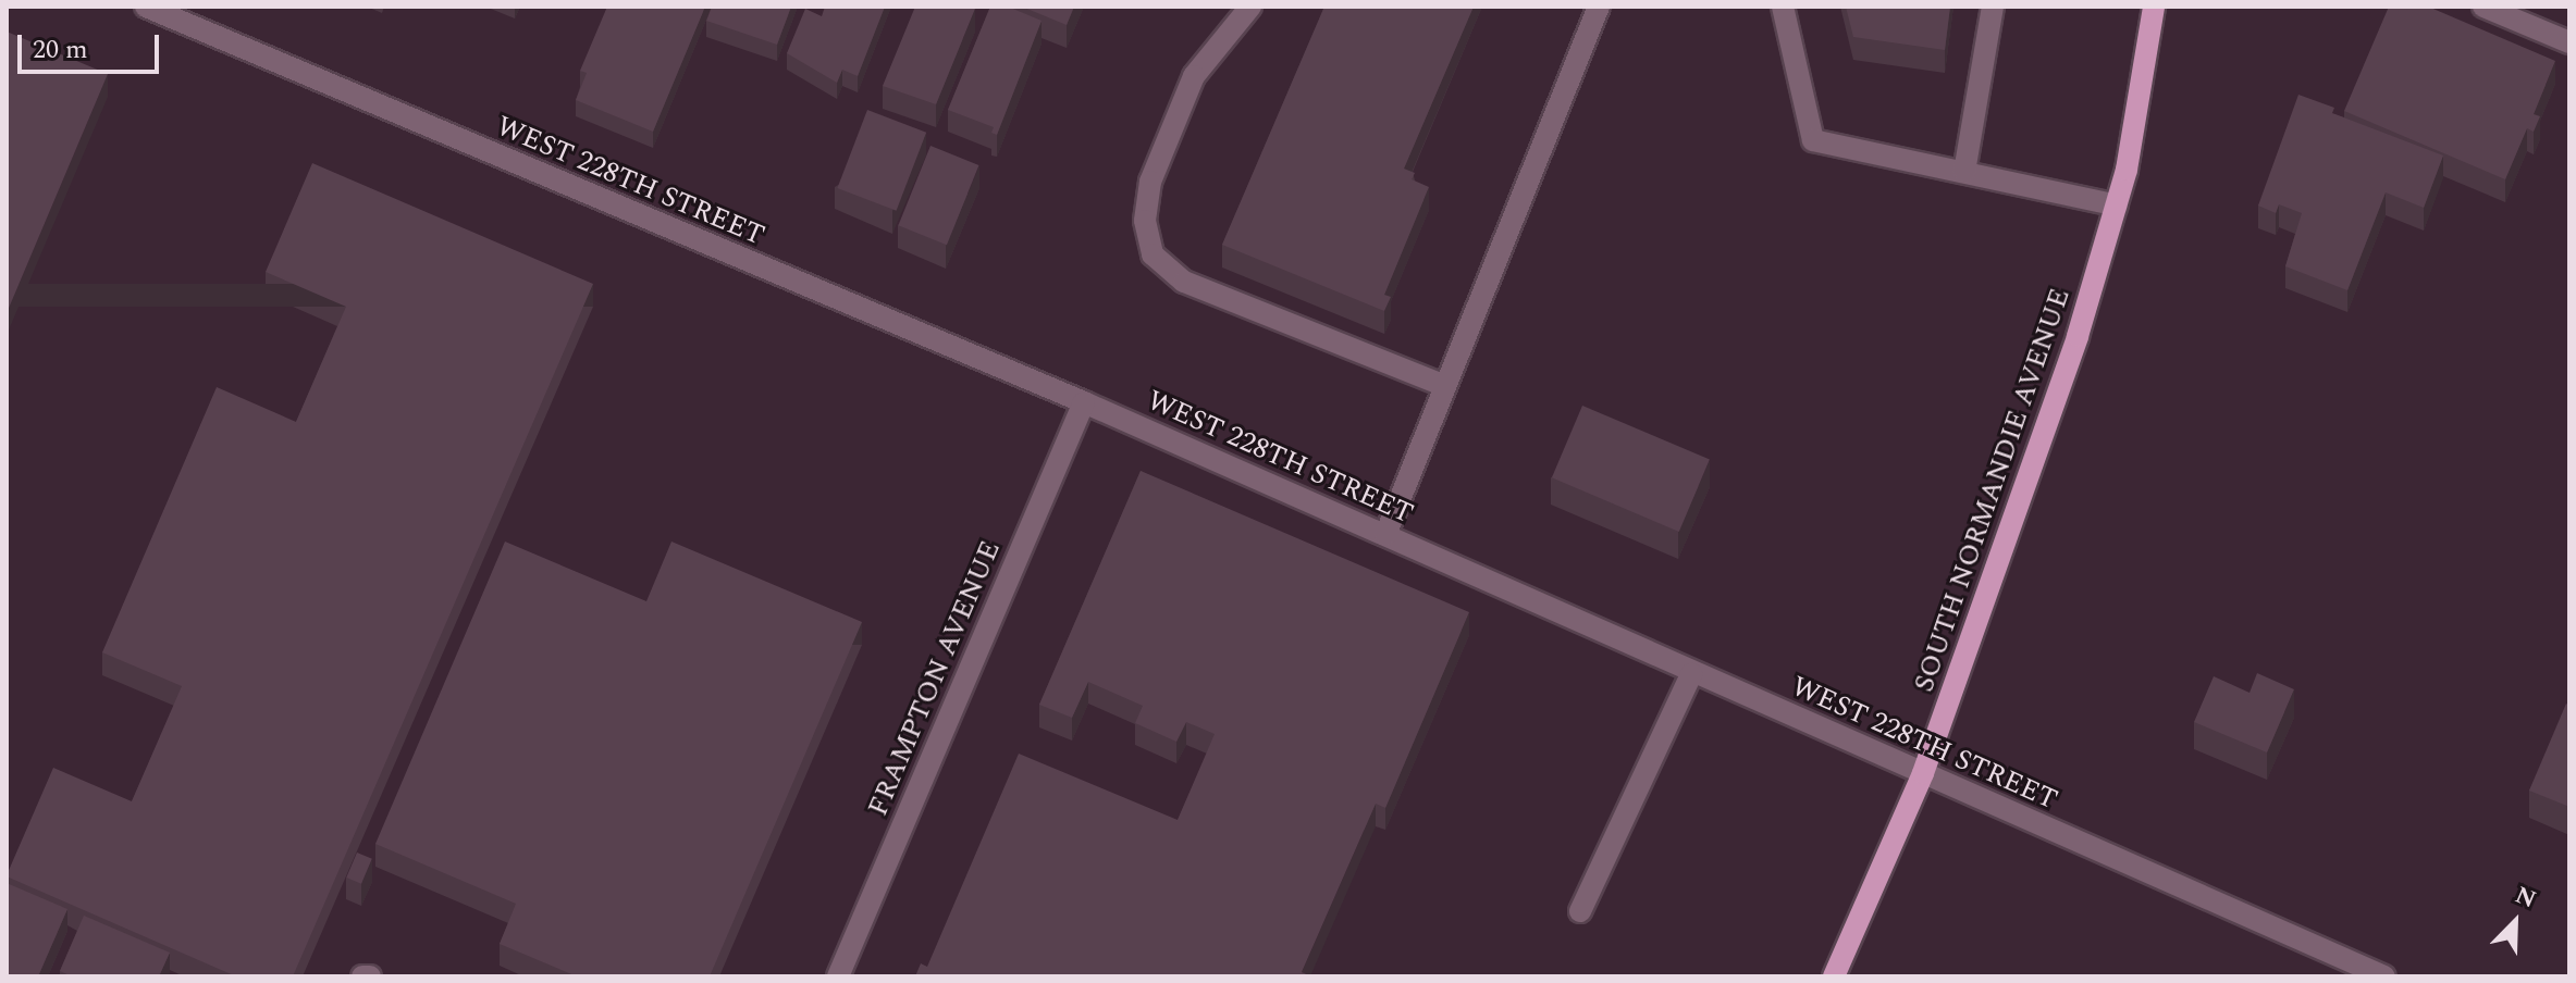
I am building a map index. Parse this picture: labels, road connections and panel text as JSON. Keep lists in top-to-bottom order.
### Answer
{
  "streets": {
    "main road": ["SOUTH NORMANDIE AVENUE"],
    "street": ["WEST 228TH STREET", "FRAMPTON AVENUE"]
  },
  "crossings": [
    ["WEST 228TH STREET", "SOUTH NORMANDIE AVENUE"],
    ["WEST 228TH STREET", "FRAMPTON AVENUE"]
  ],
  "scale_bar": "20 m",
  "north": "top right"
}
